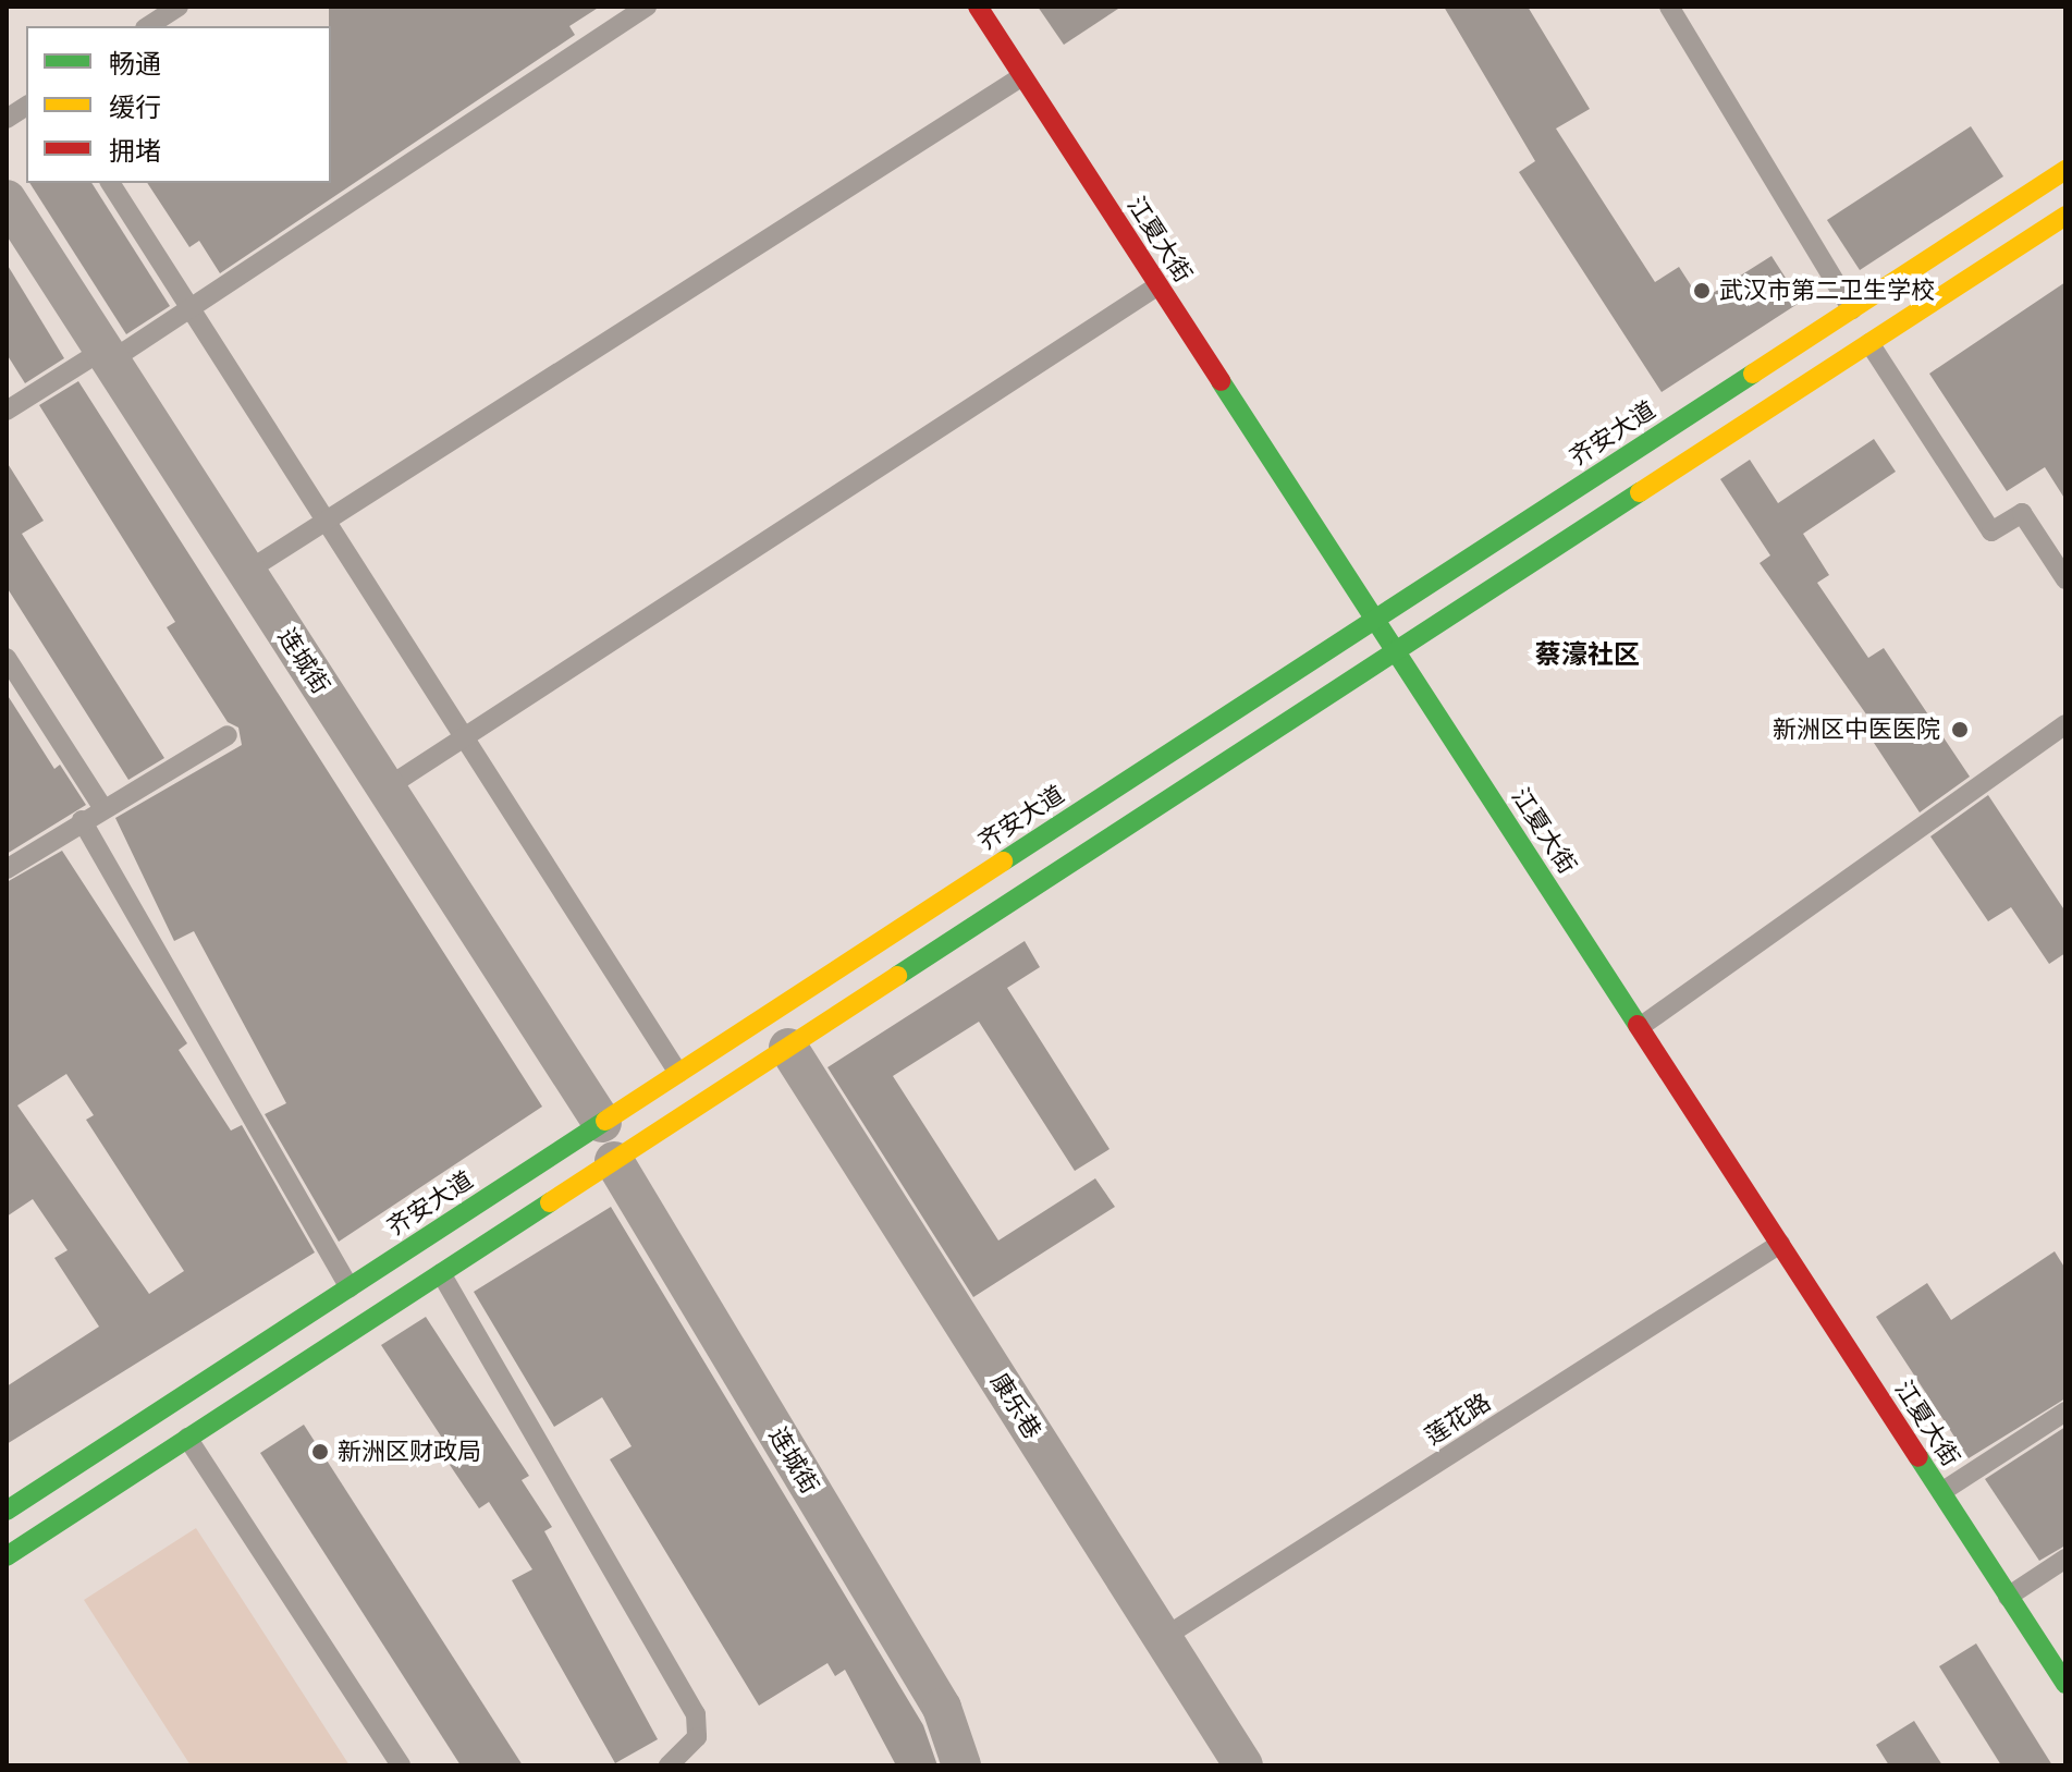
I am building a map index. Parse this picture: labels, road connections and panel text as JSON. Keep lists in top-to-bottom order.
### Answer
{
  "streets": {
    "main road": ["江夏大街", "齐安大道"],
    "street": ["连城街", "康乐巷"],
    "lane": ["莲花路"]
  },
  "crossings": [
    ["江夏大街", "齐安大道"],
    ["江夏大街", "莲花路"],
    ["齐安大道", "连城街"],
    ["康乐巷", "莲花路"]
  ],
  "districts": ["蔡濠社区"],
  "places": ["武汉市第二卫生学校", "新洲区中医医院", "新洲区财政局"],
  "legend": ["畅通", "缓行", "拥堵"]
}
